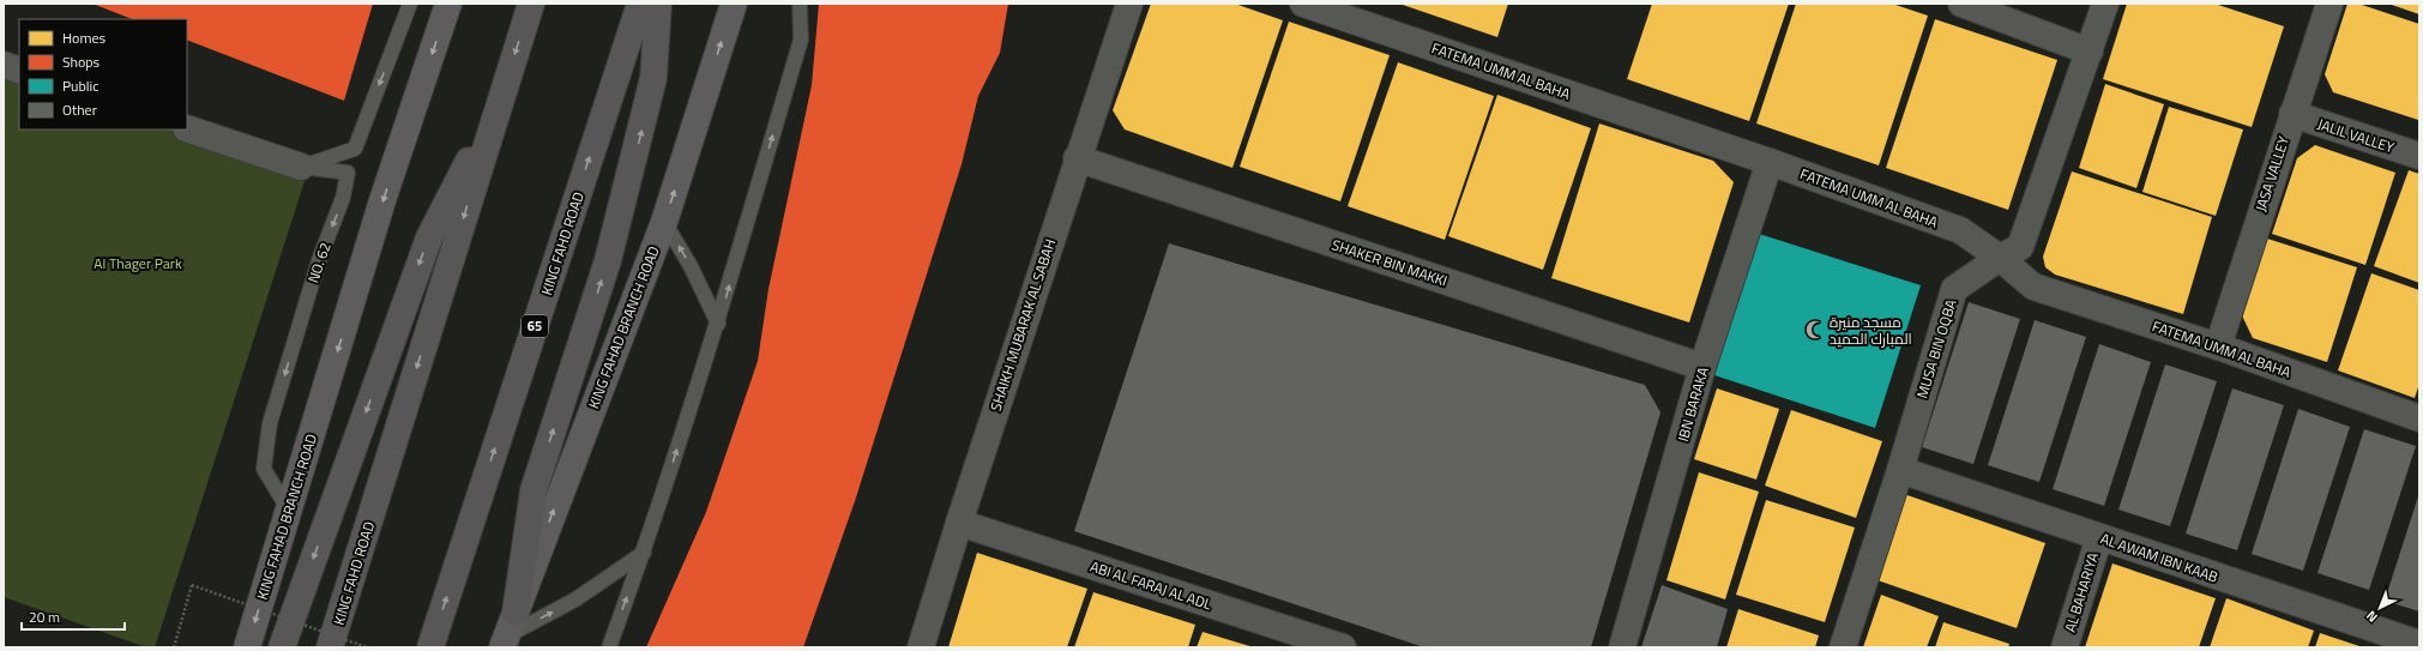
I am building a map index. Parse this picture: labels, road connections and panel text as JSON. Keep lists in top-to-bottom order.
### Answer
{
  "streets": {
    "highway": ["KING FAHD ROAD", "65"],
    "main road": ["KING FAHAD BRANCH ROAD"],
    "street": [
      "FATEMA UMM AL BAHA",
      "JALIL VALLEY",
      "JASA VALLEY",
      "NO. 62",
      "SHAKER BIN MAKKI",
      "SHAIKH MUBARAK AL SABAH",
      "MUSA BIN OQBA",
      "IBN BARAKA",
      "AL AWAM IBN KAAB",
      "ABI AL FARAJ AL ADL",
      "AL BAHARIYA"
    ]
  },
  "crossings": [
    ["FATEMA UMM AL BAHA", "JASA VALLEY"],
    ["FATEMA UMM AL BAHA", "MUSA BIN OQBA"],
    ["FATEMA UMM AL BAHA", "IBN BARAKA"],
    ["JALIL VALLEY", "JASA VALLEY"],
    ["NO. 62", "KING FAHAD BRANCH ROAD"],
    ["SHAKER BIN MAKKI", "SHAIKH MUBARAK AL SABAH"],
    ["SHAKER BIN MAKKI", "IBN BARAKA"],
    ["SHAIKH MUBARAK AL SABAH", "ABI AL FARAJ AL ADL"],
    ["MUSA BIN OQBA", "AL AWAM IBN KAAB"],
    ["AL AWAM IBN KAAB", "AL BAHARIYA"]
  ],
  "one_way": ["NO. 62"],
  "parks": ["Al Thager Park"],
  "places": {
    "mosque": ["مسجد منيرة المبارك الحميد"]
  },
  "legend": [
    "Homes",
    "Shops",
    "Public",
    "Other"
  ],
  "scale_bar": "20 m",
  "north": "bottom left"
}
